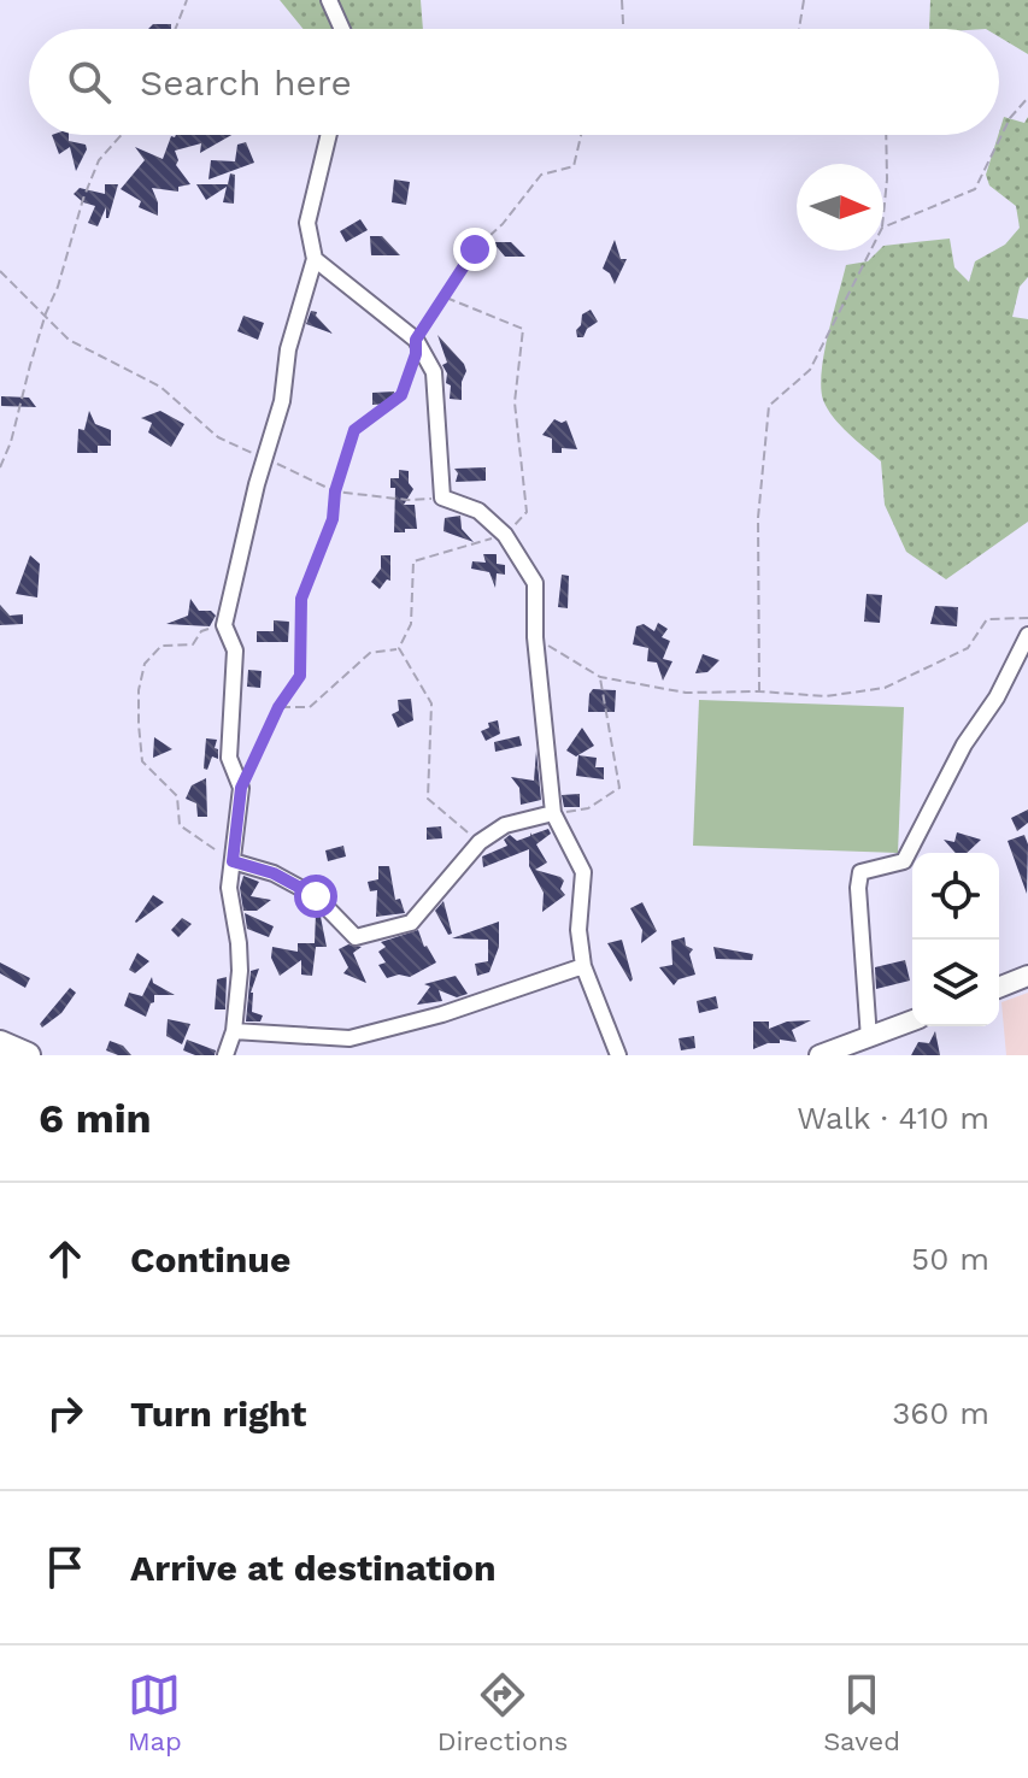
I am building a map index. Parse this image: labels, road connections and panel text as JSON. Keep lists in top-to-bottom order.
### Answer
{
  "north": "right",
  "page": {
    "search": "Search here",
    "heading": ["6 min", "Walk · 410 m"],
    "list": [
      ["Continue", "50 m"],
      ["Turn right", "360 m"],
      "Arrive at destination"
    ],
    "nav": ["Map", "Directions", "Saved"]
  }
}
